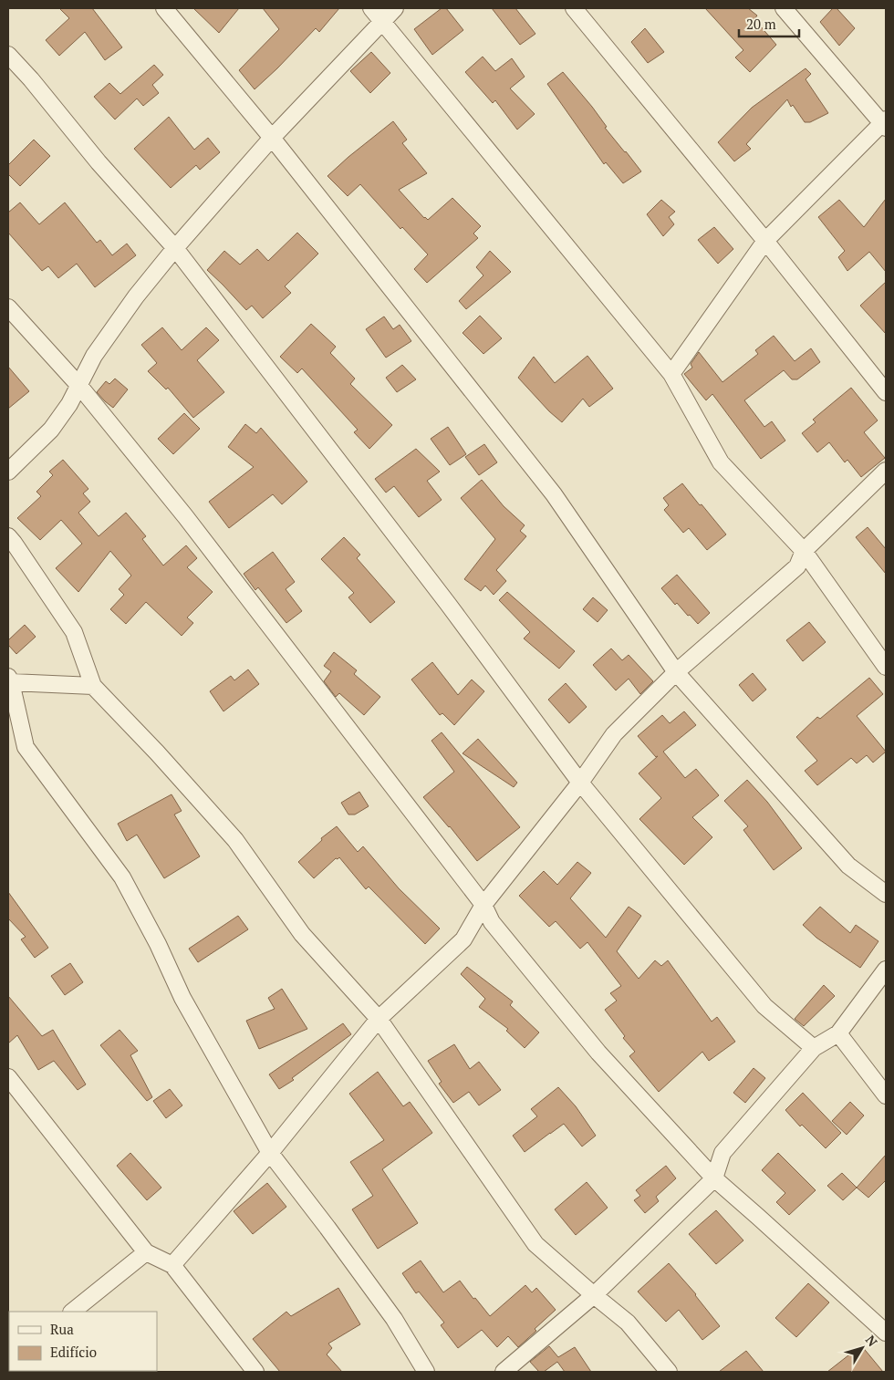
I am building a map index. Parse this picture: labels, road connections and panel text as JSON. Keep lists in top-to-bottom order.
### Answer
{
  "legend": ["Rua", "Edifício"],
  "scale_bar": "20 m",
  "north": "top right"
}
